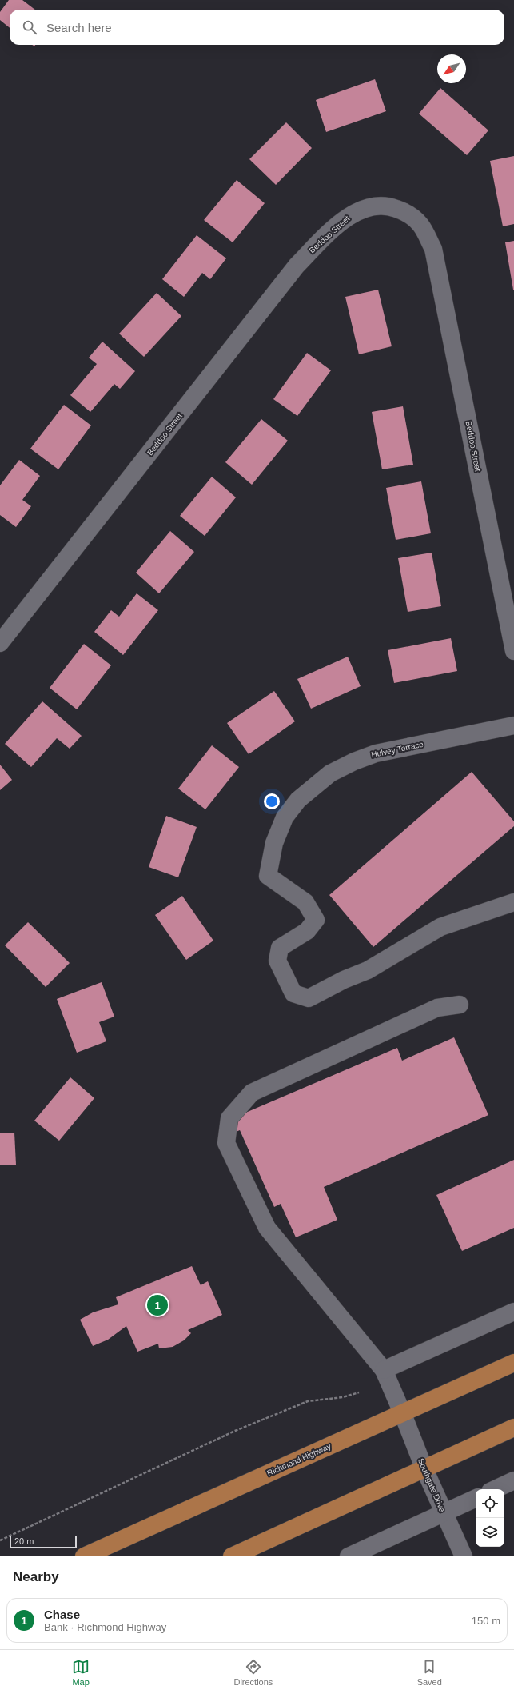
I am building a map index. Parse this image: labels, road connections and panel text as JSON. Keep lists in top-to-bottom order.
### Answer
{
  "streets": {
    "highway": ["Richmond Highway"],
    "street": ["Beddoo Street", "Hulvey Terrace", "Southgate Drive"]
  },
  "crossings": [
    ["Richmond Highway", "Southgate Drive"]
  ],
  "scale_bar": "20 m",
  "north": "bottom left",
  "page": {
    "search": "Search here",
    "pins": "1",
    "scale": "20 m",
    "heading": "Nearby",
    "list": [
      {
        "mark": "1",
        "name": "Chase",
        "note": "Bank · Richmond Highway",
        "value": "150 m"
      }
    ],
    "nav": ["Map", "Directions", "Saved"]
  }
}
